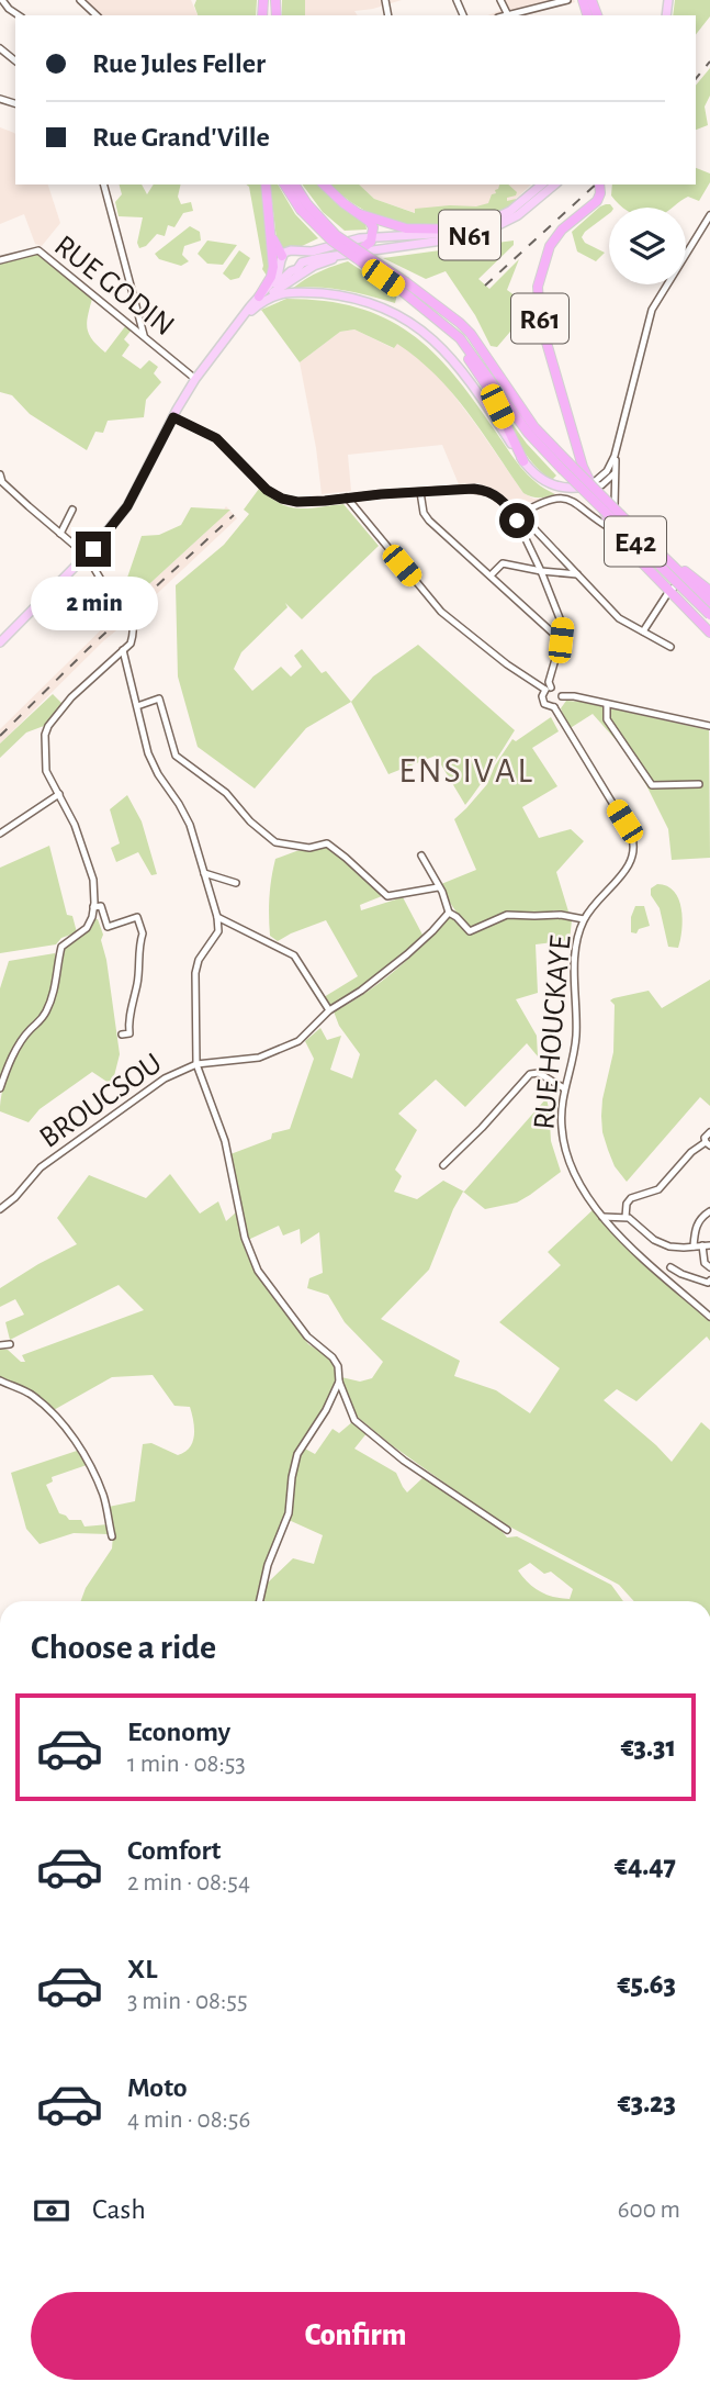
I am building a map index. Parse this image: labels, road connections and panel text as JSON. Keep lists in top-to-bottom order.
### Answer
{
  "streets": {
    "highway": ["R61", "E42"],
    "main road": ["N61"],
    "street": ["RUE GODIN", "RUE HOUCKAYE", "BROUCSOU"]
  },
  "crossings": [
    ["N61", "RUE GODIN"],
    ["R61", "E42"]
  ],
  "districts": ["ENSIVAL"],
  "page": {
    "banner": ["Rue Jules Feller", "Rue Grand'Ville"],
    "bubble": "2 min",
    "heading": "Choose a ride",
    "list": [
      {
        "name": "Economy",
        "note": "1 min · 08:53",
        "value": "€3.31"
      },
      {
        "name": "Comfort",
        "note": "2 min · 08:54",
        "value": "€4.47"
      },
      {
        "name": "XL",
        "note": "3 min · 08:55",
        "value": "€5.63"
      },
      {
        "name": "Moto",
        "note": "4 min · 08:56",
        "value": "€3.23"
      }
    ],
    "pay": ["Cash", "600 m"],
    "buttons": "Confirm"
  }
}
